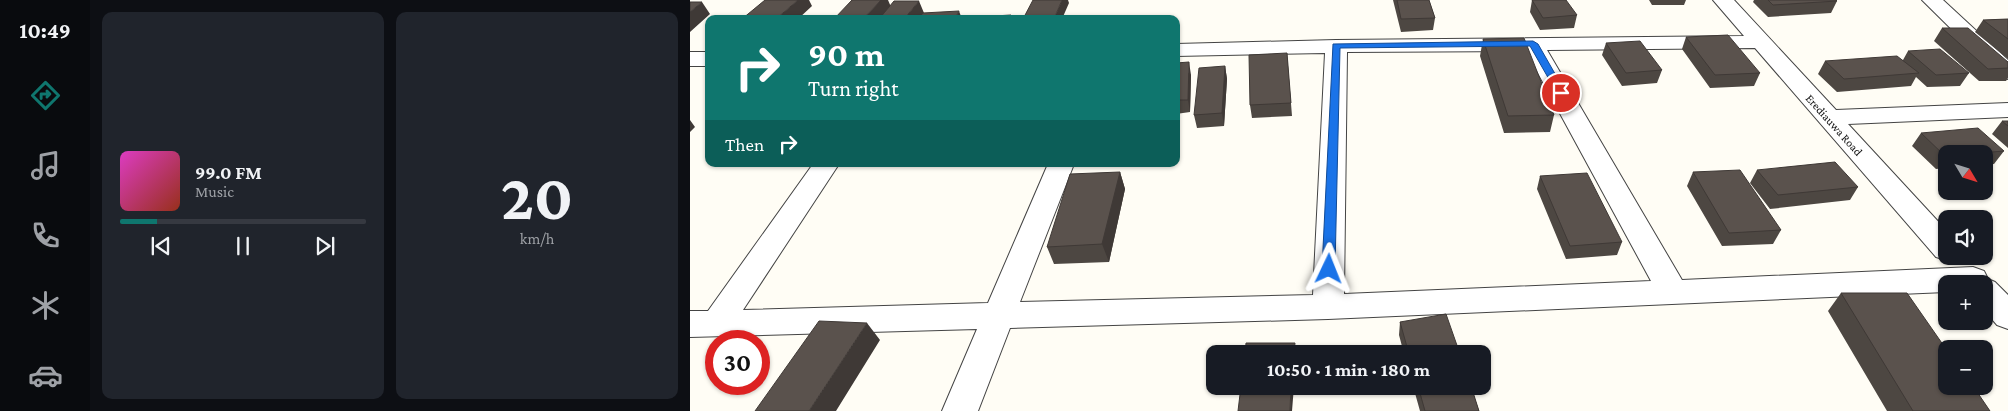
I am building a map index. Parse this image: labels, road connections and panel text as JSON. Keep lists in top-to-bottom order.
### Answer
{
  "streets": {
    "street": ["Erediauwa Road"]
  },
  "north": "bottom right",
  "page": {
    "tabs": "10:49",
    "tile": ["20", "km/h"],
    "turn": ["90 m", "Turn right"],
    "then": "Then",
    "map_buttons": ["+", "−"],
    "song": ["99.0 FM", "Music"],
    "limit": "30",
    "trip": "10:50 · 1 min · 180 m"
  }
}
